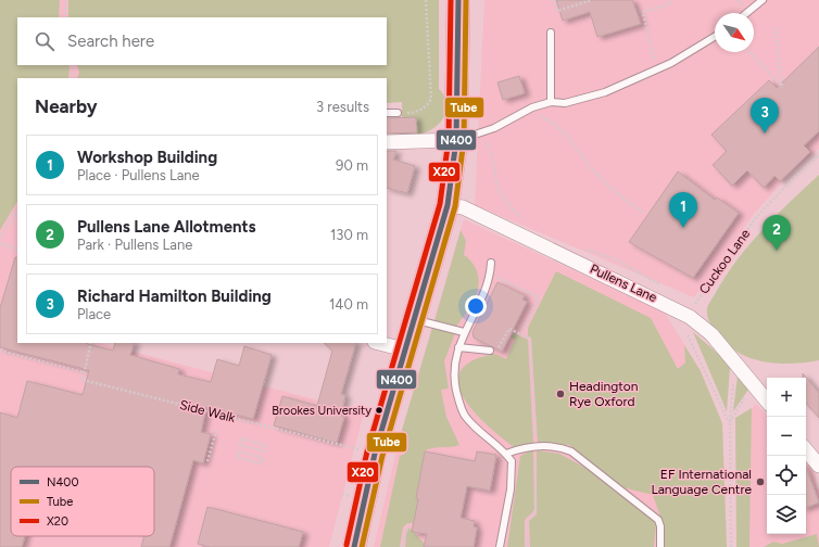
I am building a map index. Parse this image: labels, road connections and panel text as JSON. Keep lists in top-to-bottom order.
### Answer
{
  "streets": {
    "street": ["Pullens Lane"],
    "path": ["Cuckoo Lane", "Side Walk"]
  },
  "crossings": [
    ["Cuckoo Lane", "Pullens Lane"]
  ],
  "places": ["Headington Rye Oxford", "Brookes University", "EF International Language Centre"],
  "lines": ["transit line N400", "transit line Tube", "transit line X20"],
  "legend": ["N400", "Tube", "X20"],
  "north": "bottom right",
  "page": {
    "search": "Search here",
    "heading": ["Nearby", "3 results"],
    "pins": ["3", "1", "2"],
    "list": [
      {
        "mark": "1",
        "name": "Workshop Building",
        "note": "Place · Pullens Lane",
        "value": "90 m"
      },
      {
        "mark": "2",
        "name": "Pullens Lane Allotments",
        "note": "Park · Pullens Lane",
        "value": "130 m"
      },
      {
        "mark": "3",
        "name": "Richard Hamilton Building",
        "note": "Place",
        "value": "140 m"
      }
    ],
    "map_buttons": ["+", "−"]
  }
}
